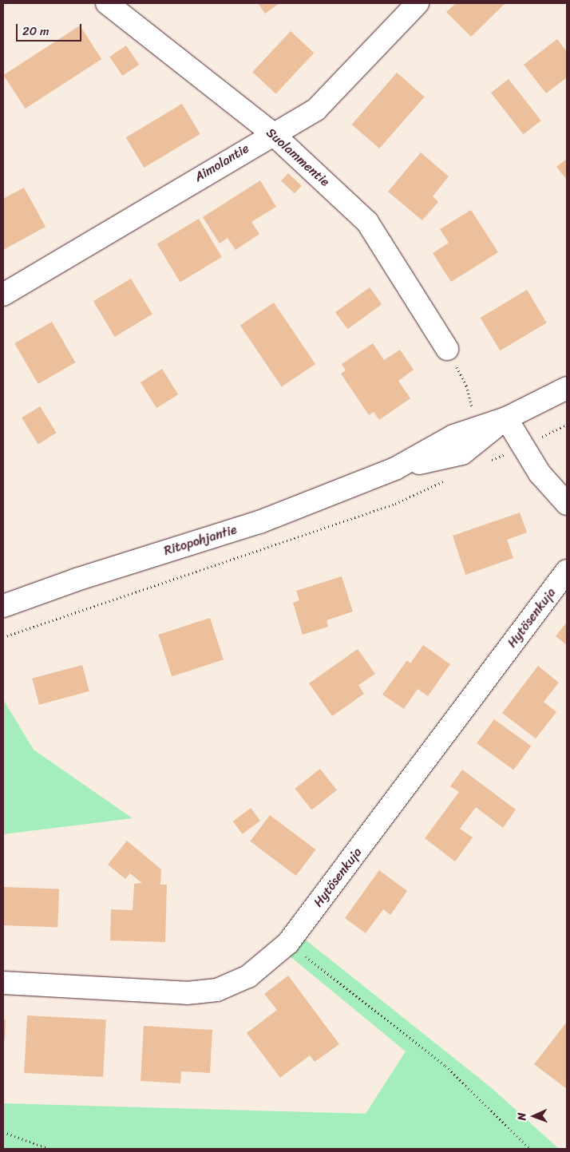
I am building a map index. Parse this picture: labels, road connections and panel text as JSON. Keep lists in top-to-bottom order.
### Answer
{
  "streets": {
    "street": [
      "Suolammentie",
      "Aimolantie",
      "Ritopohjantie",
      "Hytösenkuja"
    ]
  },
  "crossings": [
    ["Suolammentie", "Aimolantie"]
  ],
  "scale_bar": "20 m",
  "north": "left"
}
